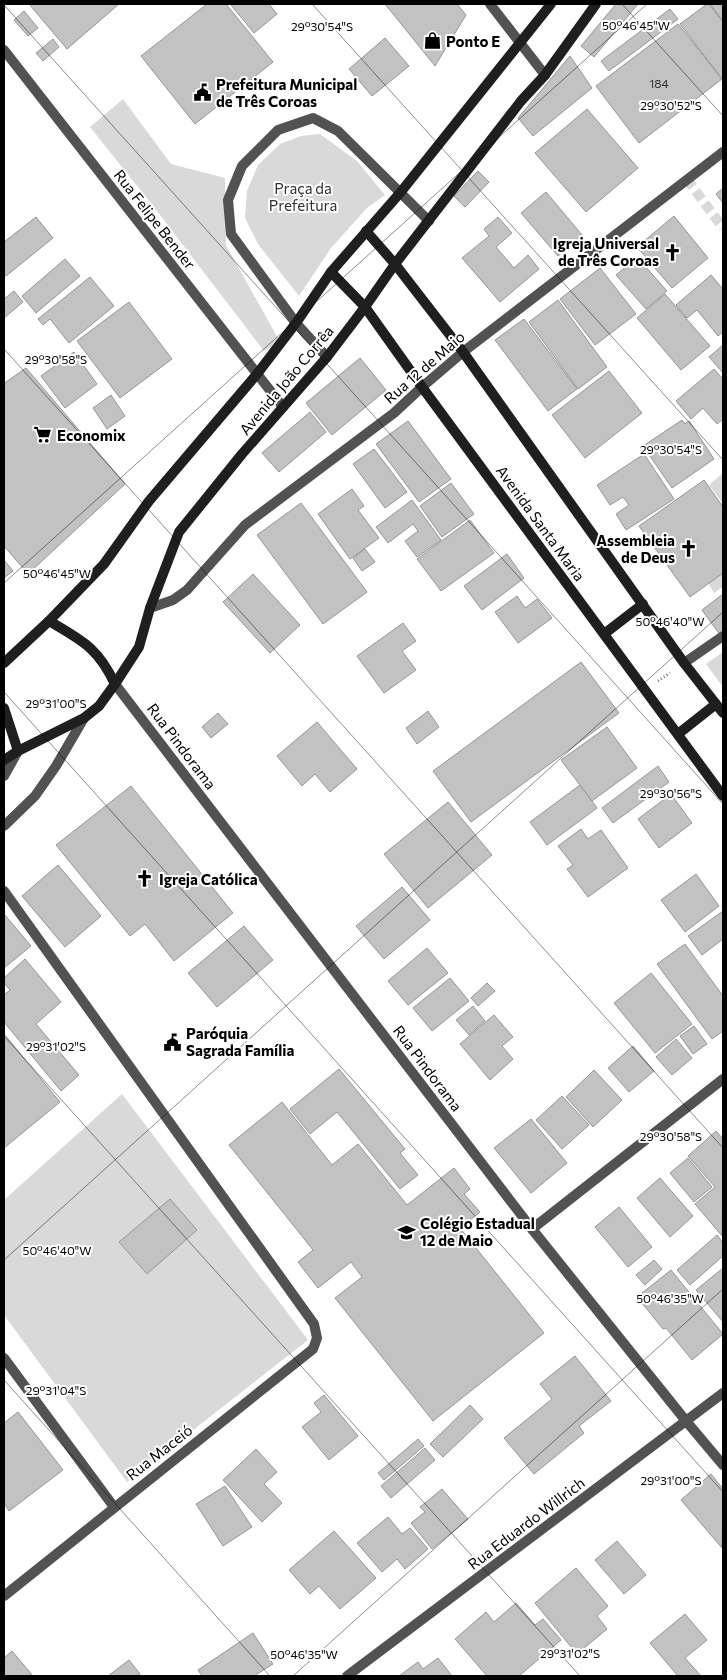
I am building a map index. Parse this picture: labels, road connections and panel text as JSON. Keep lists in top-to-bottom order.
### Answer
{
  "streets": {
    "main road": ["Avenida João Corrêa", "Avenida Santa Maria"],
    "street": [
      "Rua Felipe Bender",
      "Rua 12 de Maio",
      "Rua Pindorama",
      "Rua Maceió",
      "Rua Eduardo Willrich"
    ]
  },
  "crossings": [
    ["Rua Felipe Bender", "Avenida João Corrêa"],
    ["Rua 12 de Maio", "Avenida João Corrêa"],
    ["Rua 12 de Maio", "Avenida Santa Maria"],
    ["Avenida João Corrêa", "Avenida Santa Maria"],
    ["Avenida João Corrêa", "Rua Pindorama"],
    ["Rua Pindorama", "Rua Eduardo Willrich"]
  ],
  "parks": ["Praça da Prefeitura"],
  "places": {
    "shop": ["Ponto E"],
    "public building": ["Prefeitura Municipal de Três Coroas", "Paróquia Sagrada Família"],
    "church": ["Igreja Universal de Três Coroas", "Assembleia de Deus", "Igreja Católica"],
    "supermarket": ["Economix"],
    "school or university": ["Colégio Estadual 12 de Maio"]
  },
  "house_numbers": ["184"],
  "coordinates": [
    "50°46'45\"W",
    "29°30'54\"S",
    "29°30'52\"S",
    "29°30'58\"S",
    "50°46'40\"W",
    "29°31'00\"S",
    "29°30'56\"S",
    "29°31'02\"S",
    "50°46'35\"W",
    "29°31'04\"S"
  ]
}
